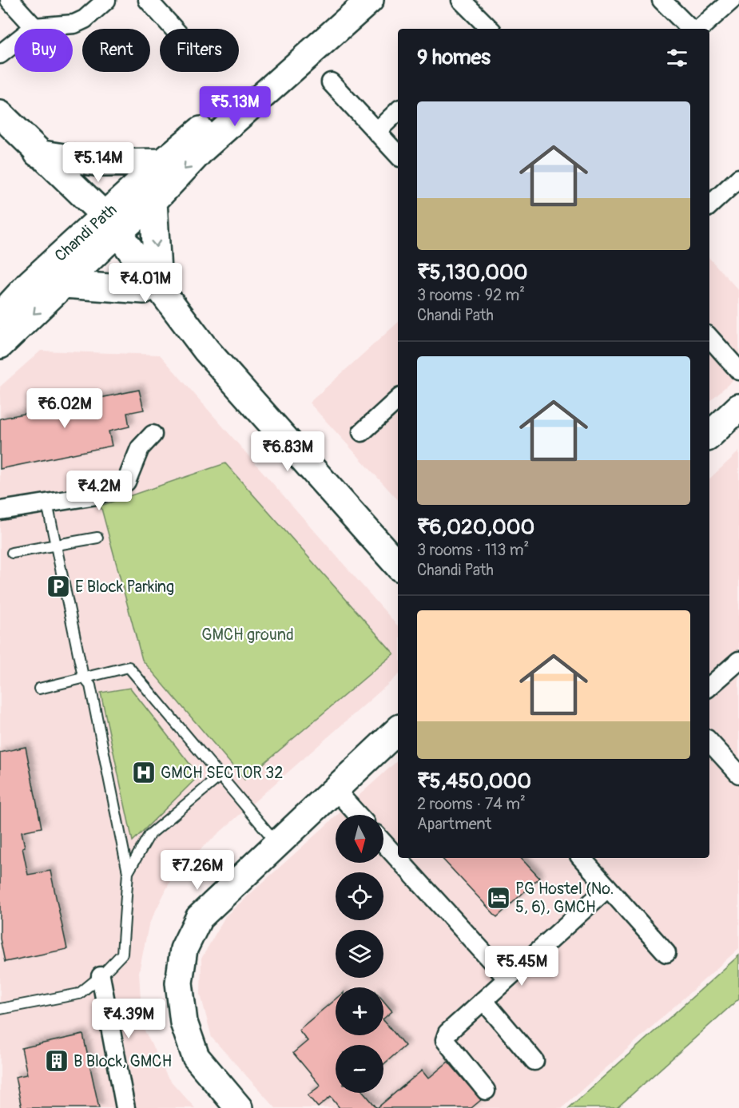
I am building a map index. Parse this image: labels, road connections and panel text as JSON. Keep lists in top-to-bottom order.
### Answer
{
  "streets": {
    "street": ["Chandi Path"]
  },
  "parks": ["GMCH ground"],
  "places": {
    "parking": ["E Block Parking"],
    "hospital": ["GMCH SECTOR 32"],
    "hotel": ["PG Hostel (No. 5, 6), GMCH"],
    "building": ["B Block, GMCH"]
  },
  "north": "bottom",
  "page": {
    "chip": ["Buy", "Rent", "Filters"],
    "heading": "9 homes",
    "price": [
      "₹5.13M",
      "₹5.14M",
      "₹4.01M",
      "₹6.02M",
      "₹6.83M",
      "₹4.2M",
      "₹7.26M",
      "₹5.45M",
      "₹4.39M"
    ],
    "list": [
      {
        "name": "₹5,130,000",
        "note": "3 rooms · 92 m² · Chandi Path"
      },
      {
        "name": "₹6,020,000",
        "note": "3 rooms · 113 m² · Chandi Path"
      },
      {
        "name": "₹5,450,000",
        "note": "2 rooms · 74 m² · Apartment"
      }
    ],
    "map_buttons": ["+", "−"]
  }
}
